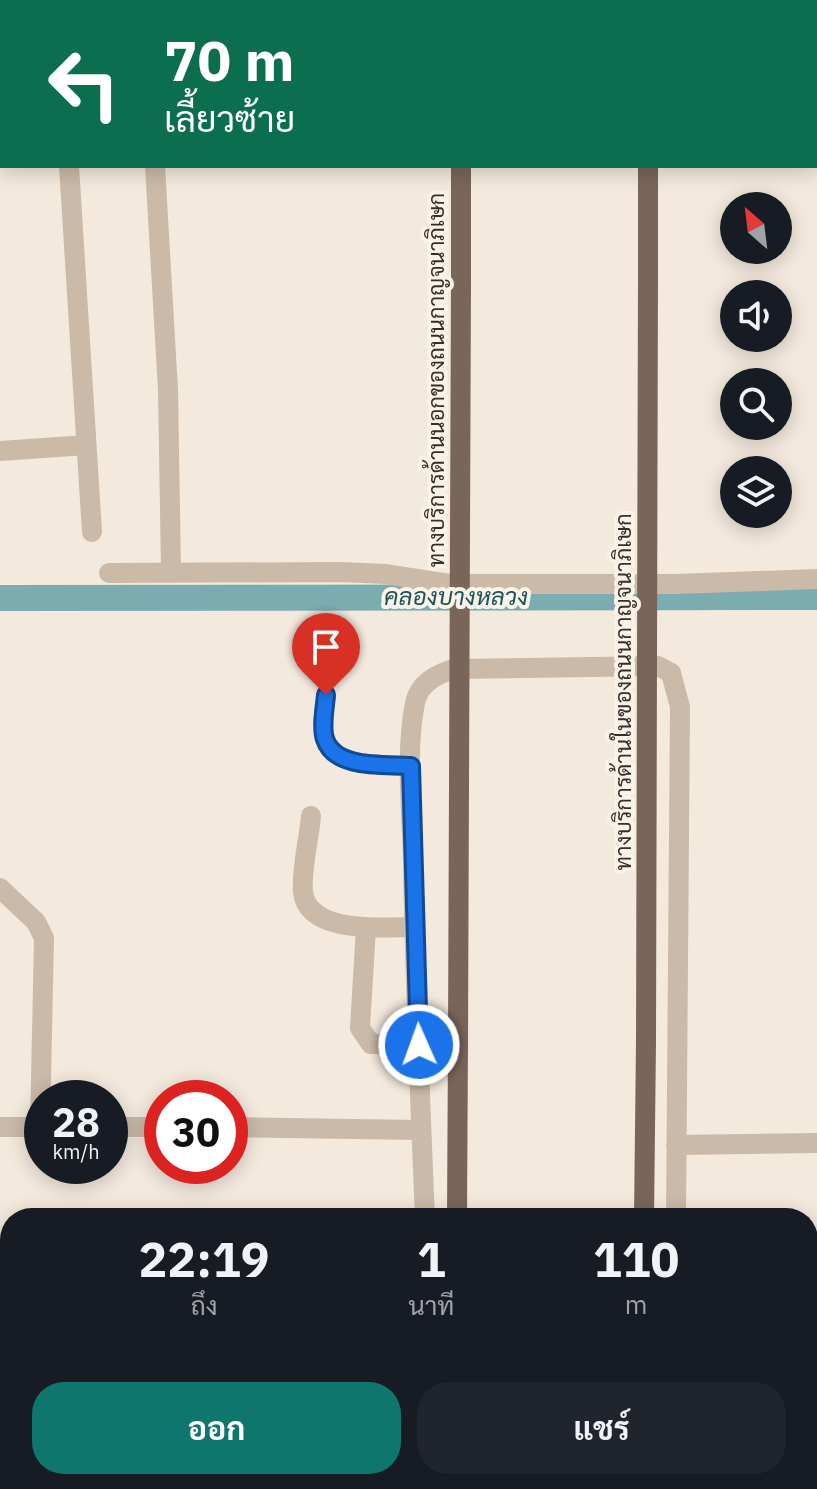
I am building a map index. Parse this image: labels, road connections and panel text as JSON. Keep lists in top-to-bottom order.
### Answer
{
  "streets": {
    "main road": ["ทางบริการด้านนอกของถนนกาญจนาภิเษก", "ทางบริการด้านในของถนนกาญจนาภิเษก"]
  },
  "water": ["คลองบางหลวง"],
  "north": "top left",
  "page": {
    "turn": ["70 m", "เลี้ยวซ้าย"],
    "speed": "28 km/h",
    "limit": "30",
    "eta": [
      "22:19",
      "ถึง",
      "1",
      "นาที",
      "110",
      "m"
    ],
    "buttons": ["ออก", "แชร์"]
  }
}
